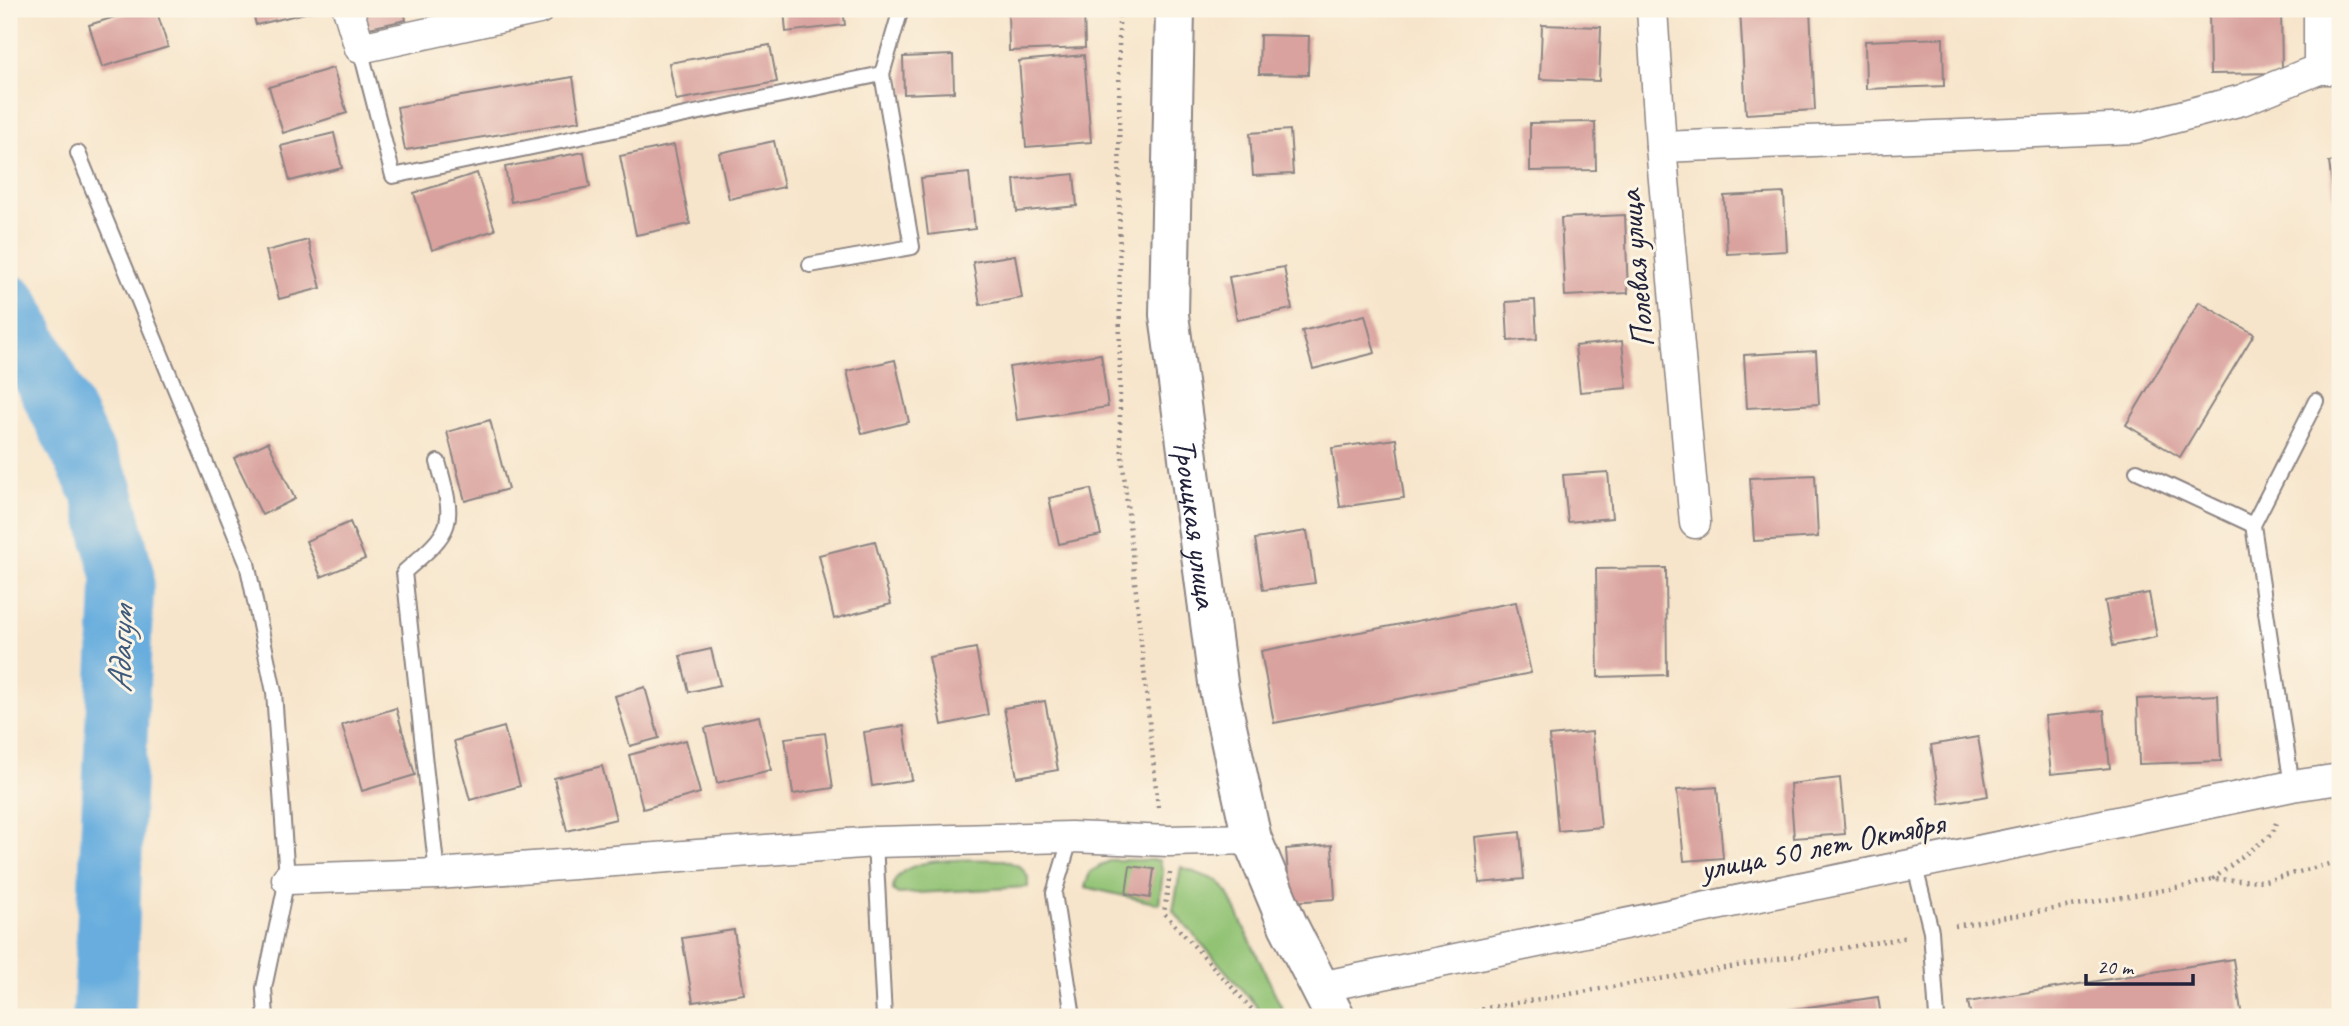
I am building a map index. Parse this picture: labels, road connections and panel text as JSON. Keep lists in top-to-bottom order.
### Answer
{
  "streets": {
    "main road": ["Троицкая улица"],
    "street": ["Полевая улица", "улица 50 лет Октября"]
  },
  "crossings": [
    ["Троицкая улица", "улица 50 лет Октября"]
  ],
  "water": ["Адагум"],
  "scale_bar": "20 m"
}
